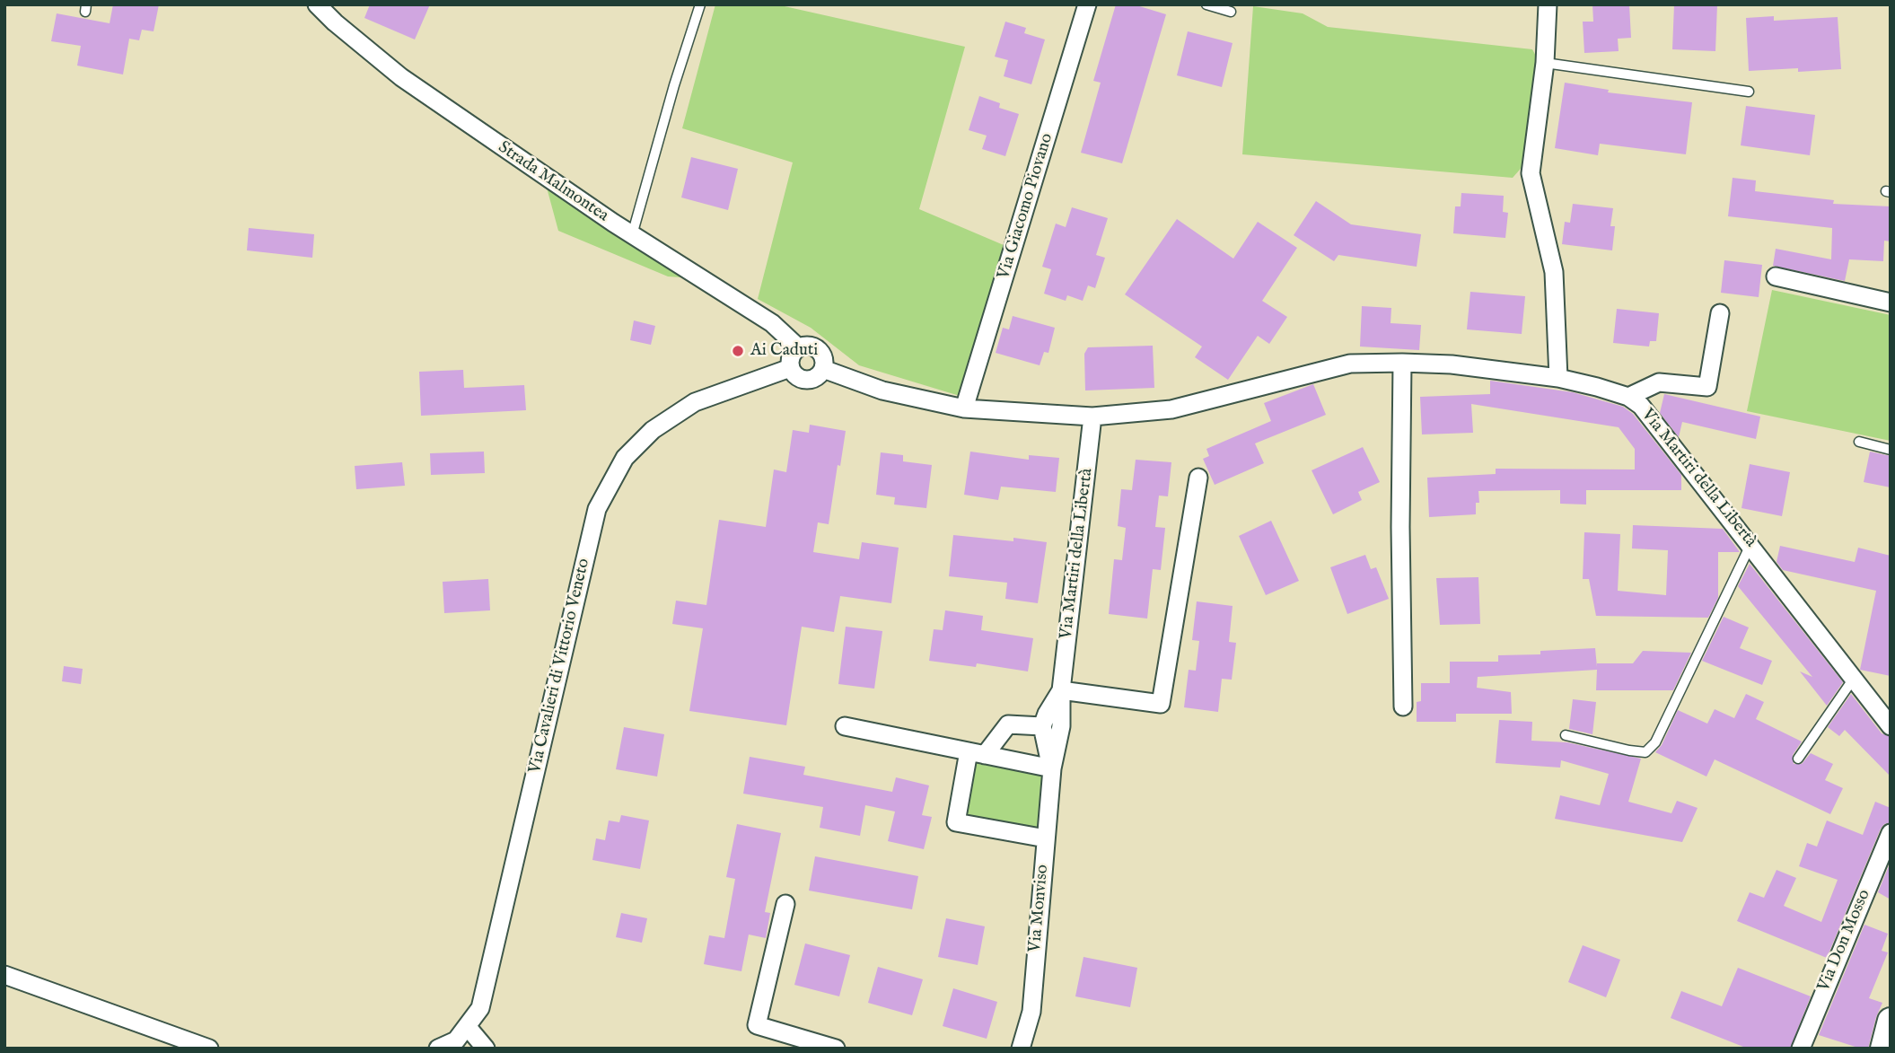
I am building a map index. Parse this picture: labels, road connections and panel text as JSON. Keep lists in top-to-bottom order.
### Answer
{
  "streets": {
    "street": [
      "Strada Malmontea",
      "Via Giacomo Piovano",
      "Via Martiri della Libertà",
      "Via Cavalieri di Vittorio Veneto",
      "Via Monviso",
      "Via Don Mosso"
    ]
  },
  "crossings": [
    ["Strada Malmontea", "Via Martiri della Libertà"],
    ["Strada Malmontea", "Via Cavalieri di Vittorio Veneto"],
    ["Via Giacomo Piovano", "Via Martiri della Libertà"],
    ["Via Martiri della Libertà", "Via Cavalieri di Vittorio Veneto"],
    ["Via Martiri della Libertà", "Via Monviso"]
  ],
  "places": ["Ai Caduti"]
}
